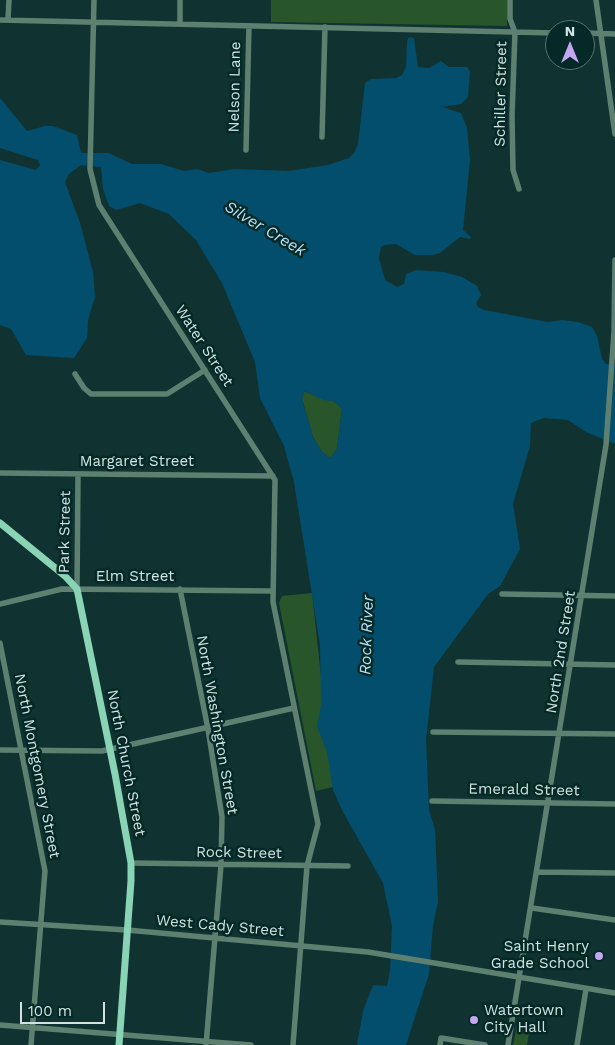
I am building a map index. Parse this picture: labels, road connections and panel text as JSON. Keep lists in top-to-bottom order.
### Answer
{
  "streets": {
    "main road": ["North Church Street"],
    "street": [
      "Nelson Lane",
      "Schiller Street",
      "Water Street",
      "Margaret Street",
      "Park Street",
      "Elm Street",
      "North 2nd Street",
      "North Washington Street",
      "North Montgomery Street",
      "Emerald Street",
      "Rock Street",
      "West Cady Street"
    ]
  },
  "crossings": [
    ["Water Street", "Margaret Street"],
    ["Water Street", "Elm Street"],
    ["Water Street", "Rock Street"],
    ["Water Street", "West Cady Street"],
    ["Margaret Street", "Park Street"],
    ["Park Street", "Elm Street"],
    ["Park Street", "North Church Street"],
    ["Elm Street", "North Washington Street"],
    ["Elm Street", "North Church Street"],
    ["North 2nd Street", "Emerald Street"],
    ["North 2nd Street", "West Cady Street"],
    ["North Washington Street", "Rock Street"],
    ["North Washington Street", "West Cady Street"],
    ["North Church Street", "Rock Street"],
    ["North Church Street", "West Cady Street"],
    ["North Montgomery Street", "West Cady Street"]
  ],
  "water": ["Silver Creek", "Rock River"],
  "places": ["Saint Henry Grade School", "Watertown City Hall"],
  "scale_bar": "100 m",
  "north": "top"
}
